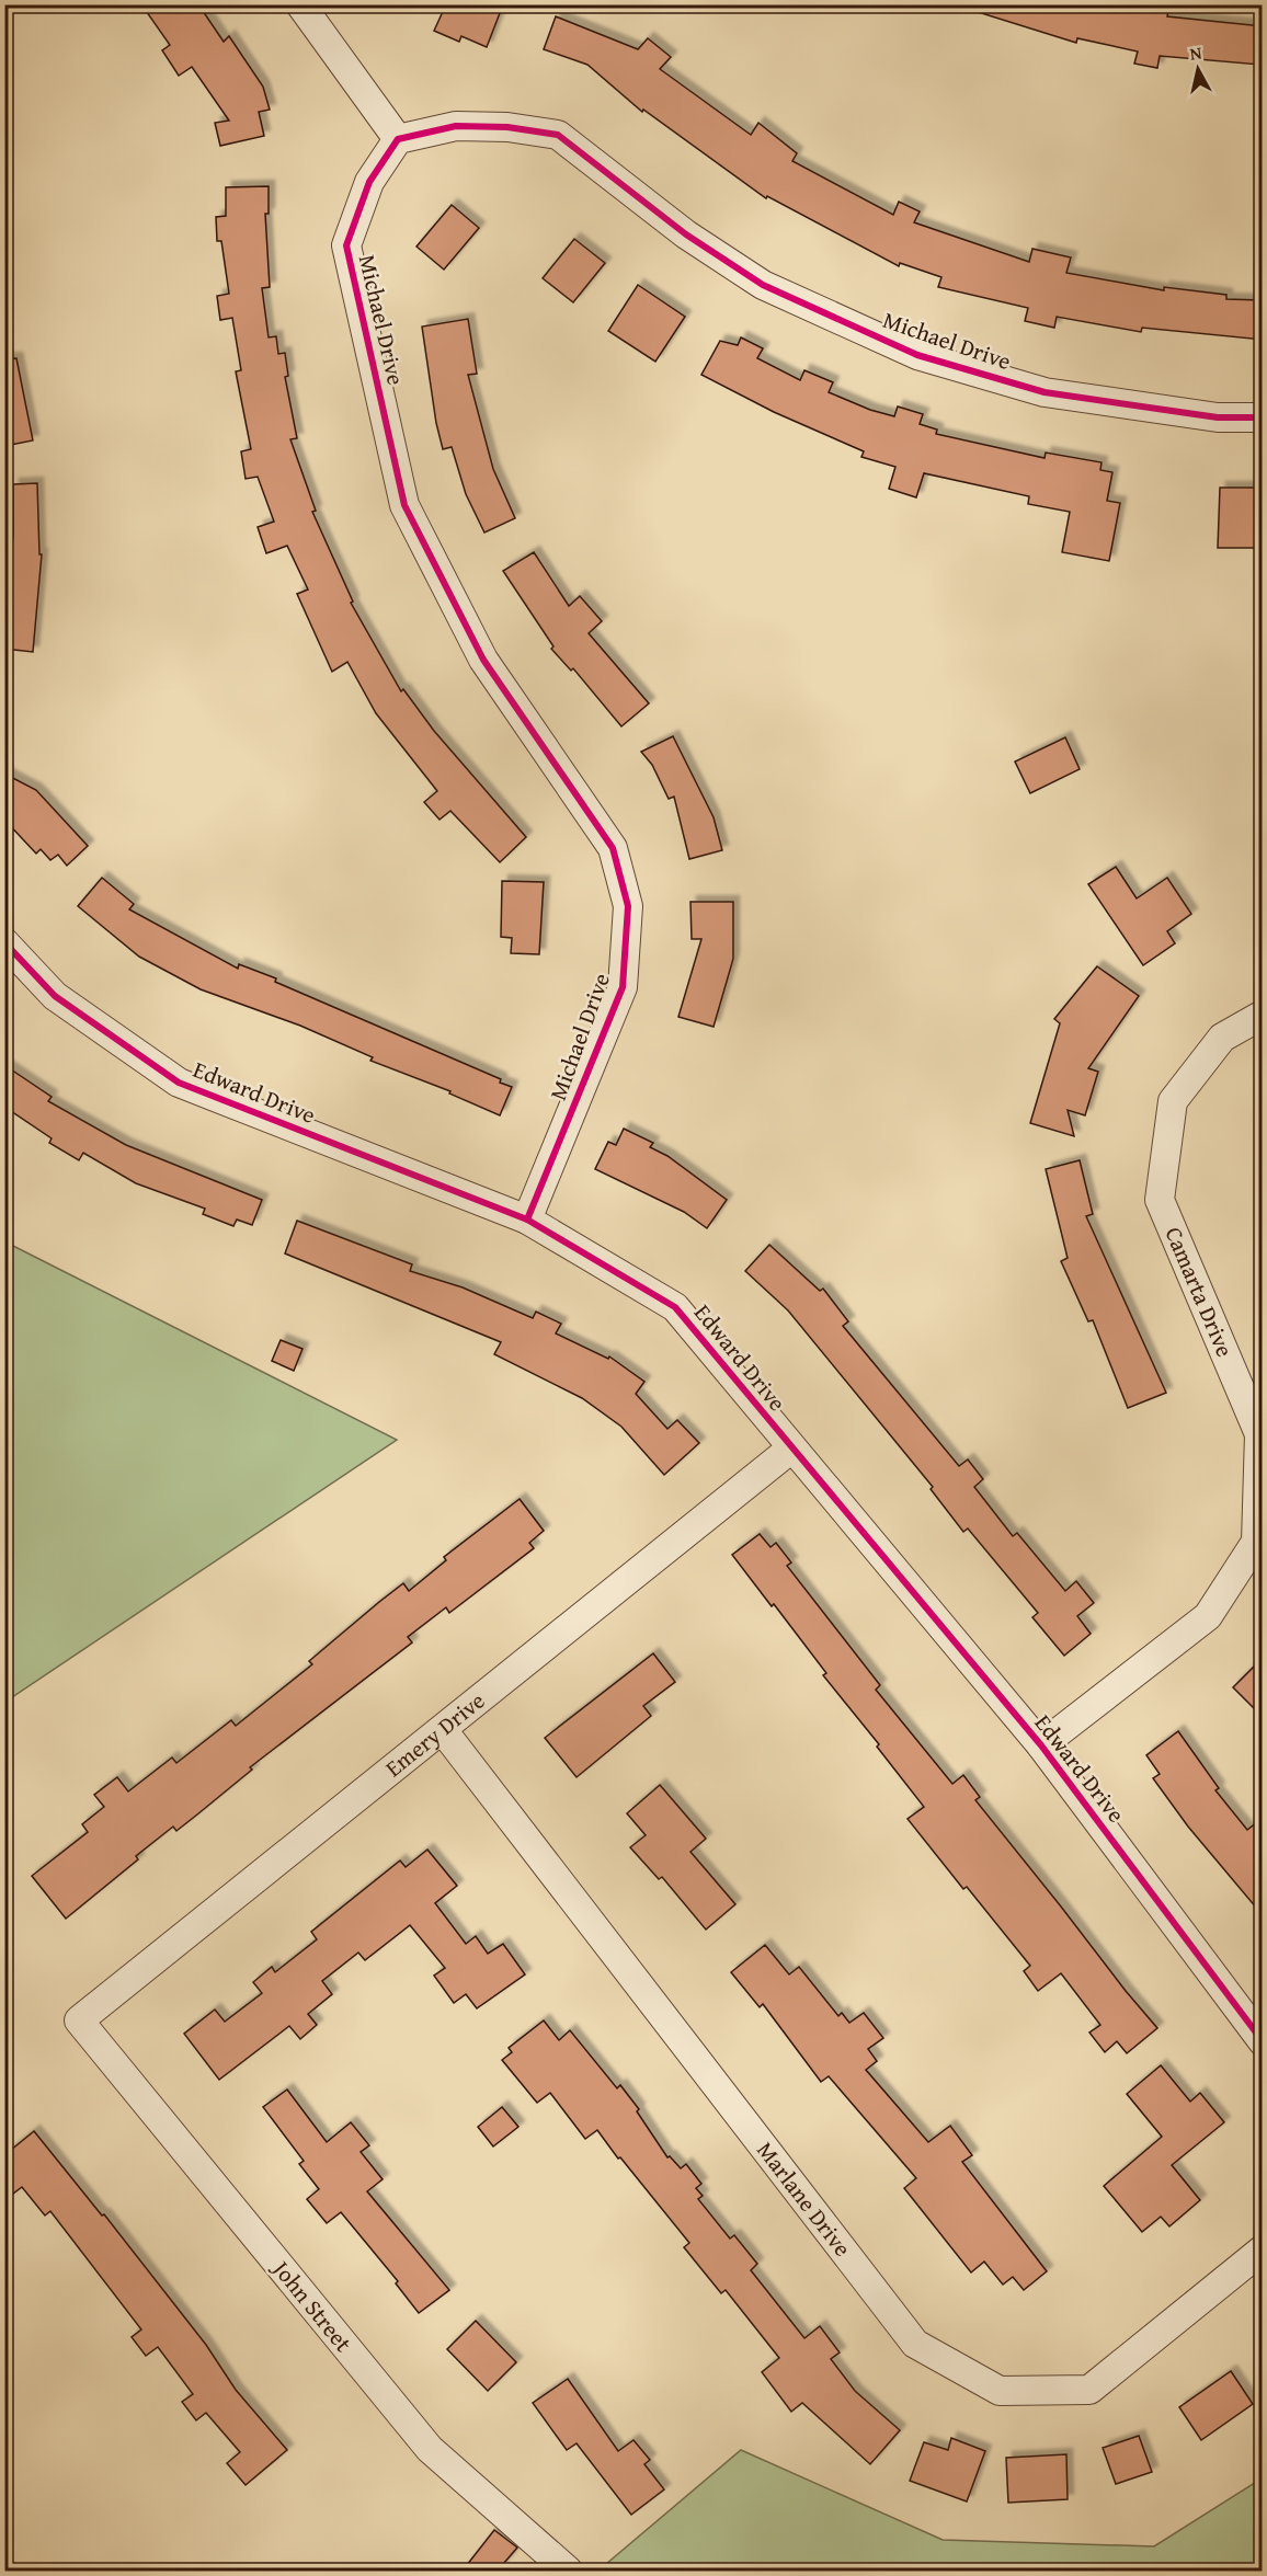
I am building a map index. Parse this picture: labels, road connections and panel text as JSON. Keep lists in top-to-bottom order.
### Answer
{
  "streets": {
    "street": [
      "Michael Drive",
      "Edward Drive",
      "Camarta Drive",
      "Emery Drive",
      "Marlane Drive",
      "John Street"
    ]
  },
  "crossings": [
    ["Michael Drive", "Edward Drive"],
    ["Edward Drive", "Camarta Drive"],
    ["Edward Drive", "Emery Drive"],
    ["Emery Drive", "Marlane Drive"],
    ["Emery Drive", "John Street"]
  ],
  "north": "top"
}
